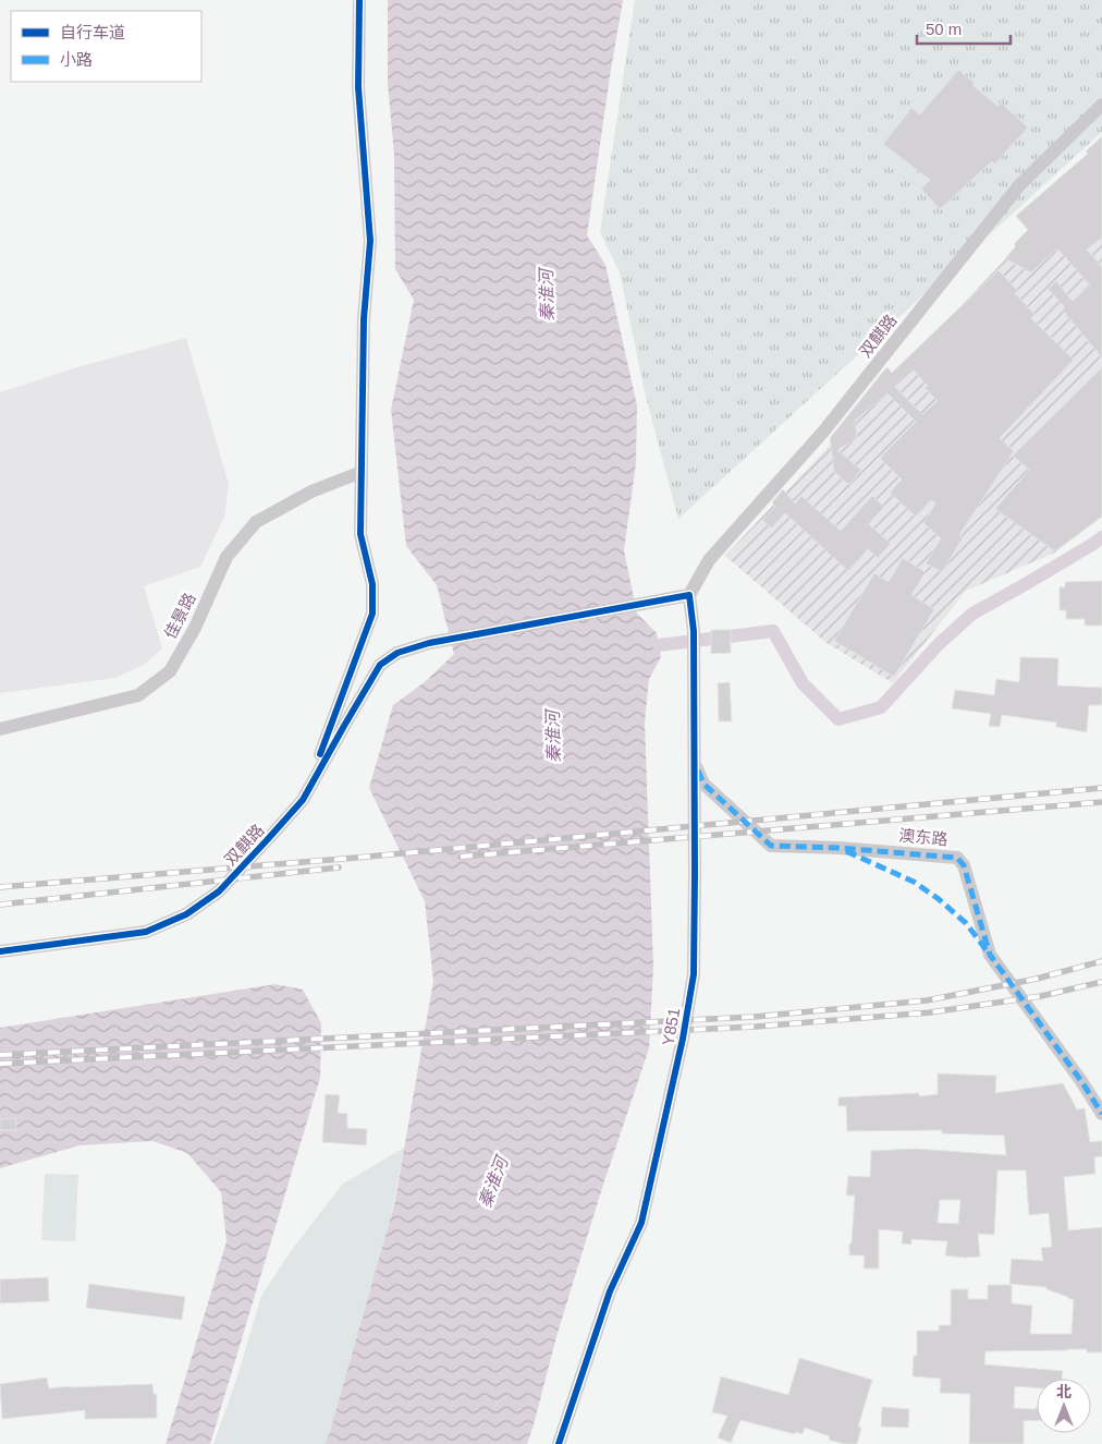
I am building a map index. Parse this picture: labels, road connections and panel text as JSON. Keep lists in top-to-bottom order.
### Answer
{
  "streets": {
    "street": [
      "双麒路",
      "佳景路",
      "澳东路",
      "Y851"
    ]
  },
  "crossings": [
    ["双麒路", "Y851"],
    ["澳东路", "Y851"]
  ],
  "water": ["秦淮河"],
  "legend": ["自行车道", "小路"],
  "scale_bar": "50 m",
  "north": "top"
}
